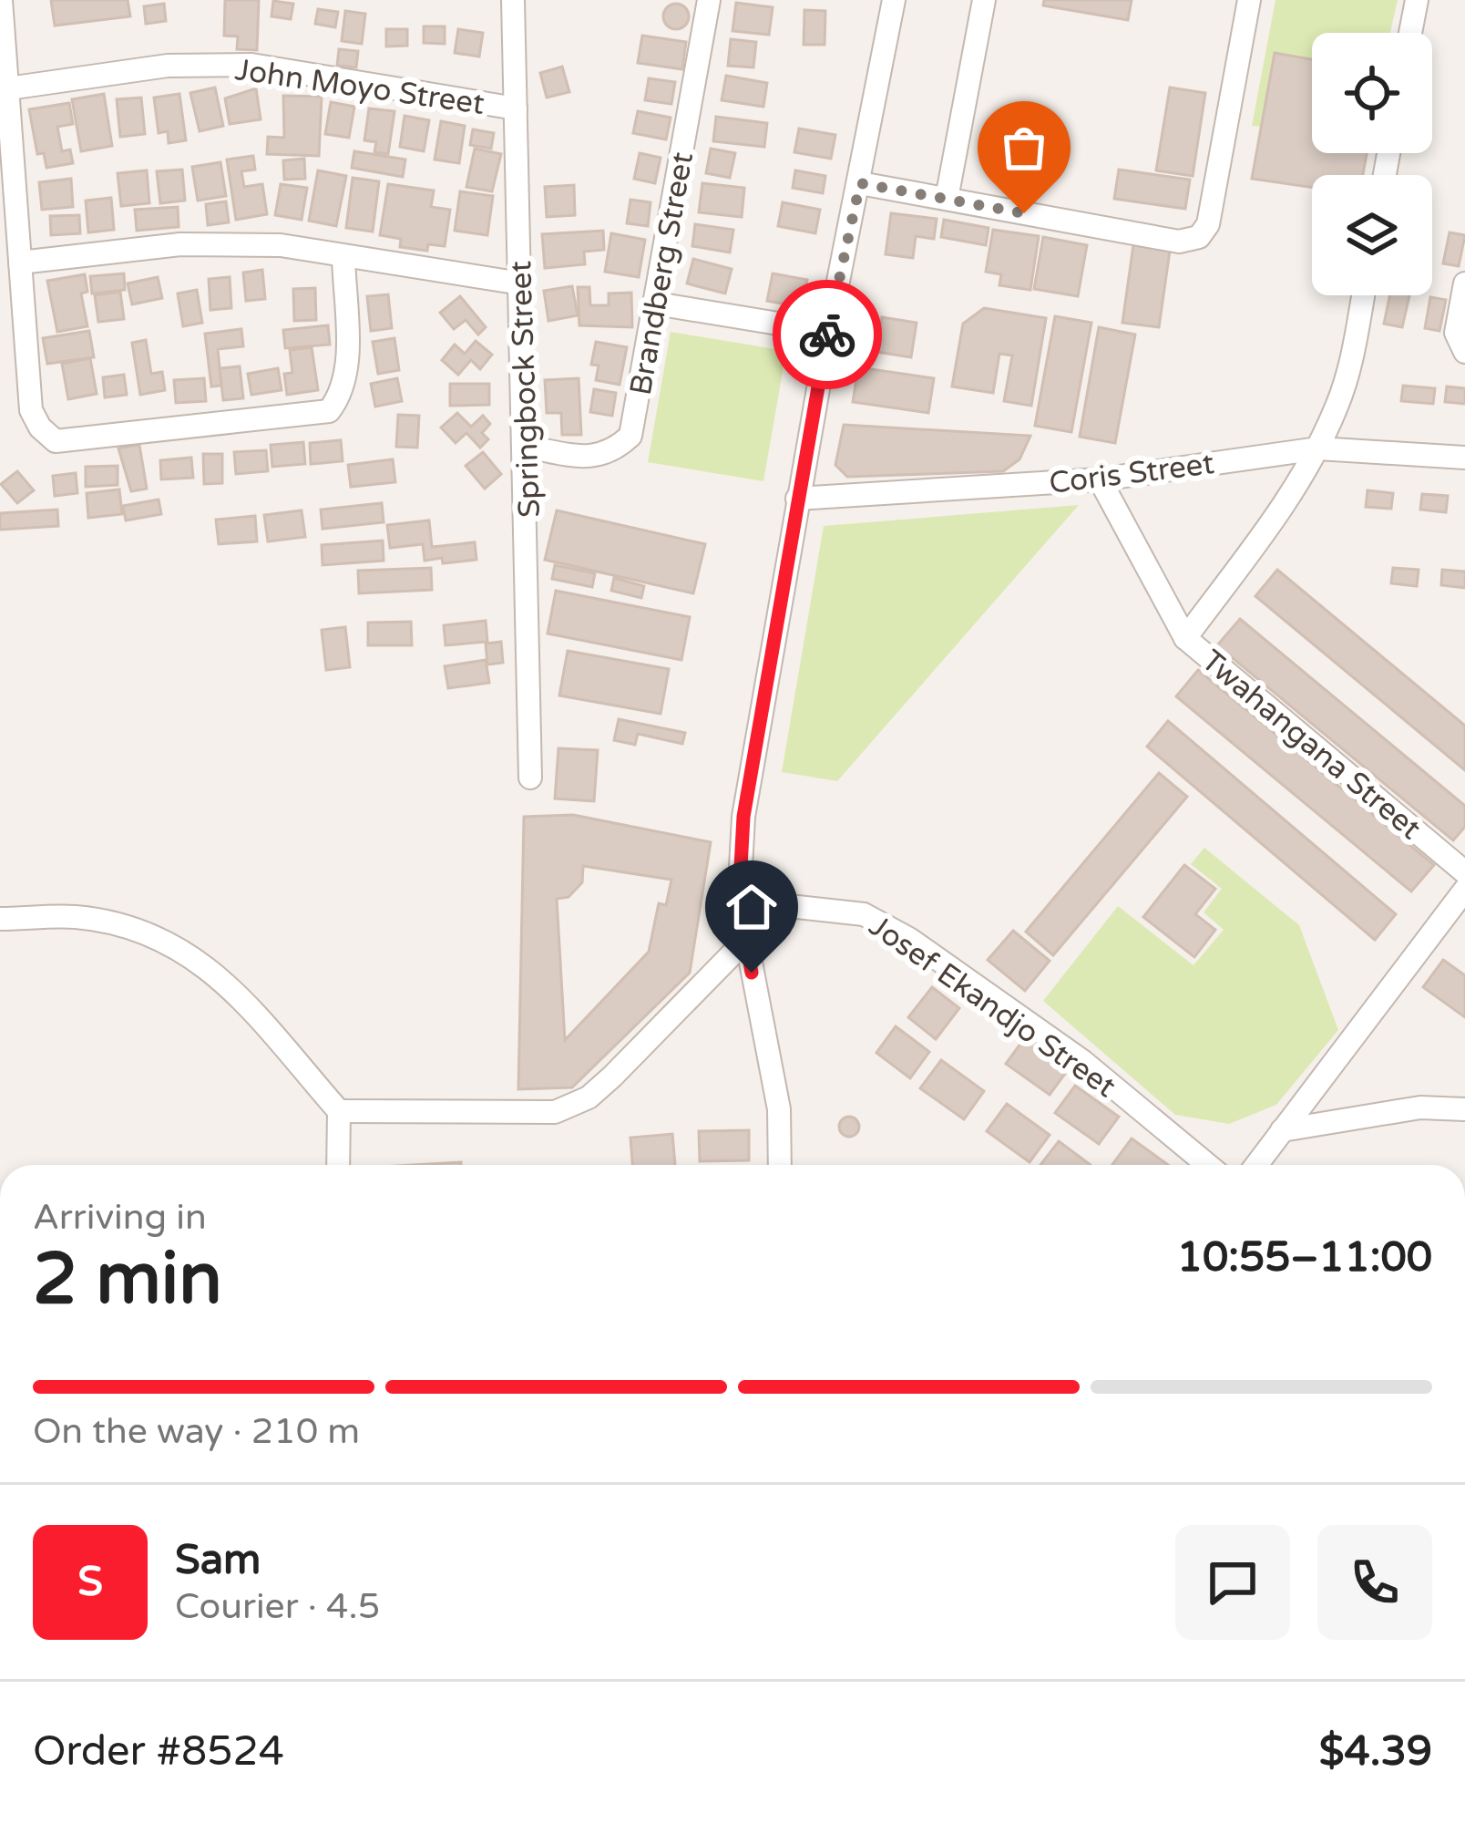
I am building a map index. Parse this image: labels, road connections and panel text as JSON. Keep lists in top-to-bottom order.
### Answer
{
  "streets": {
    "street": [
      "John Moyo Street",
      "Brandberg Street",
      "Springbock Street",
      "Coris Street",
      "Twahangana Street",
      "Josef Ekandjo Street"
    ]
  },
  "crossings": [
    ["John Moyo Street", "Springbock Street"],
    ["Brandberg Street", "Springbock Street"],
    ["Coris Street", "Twahangana Street"]
  ],
  "page": {
    "heading": ["2 min", "Arriving in", "10:55–11:00"],
    "panel": [
      "Sam",
      "Courier · 4.5",
      "Order #8524",
      "$4.39"
    ],
    "bar": "On the way · 210 m",
    "round": "S"
  }
}
